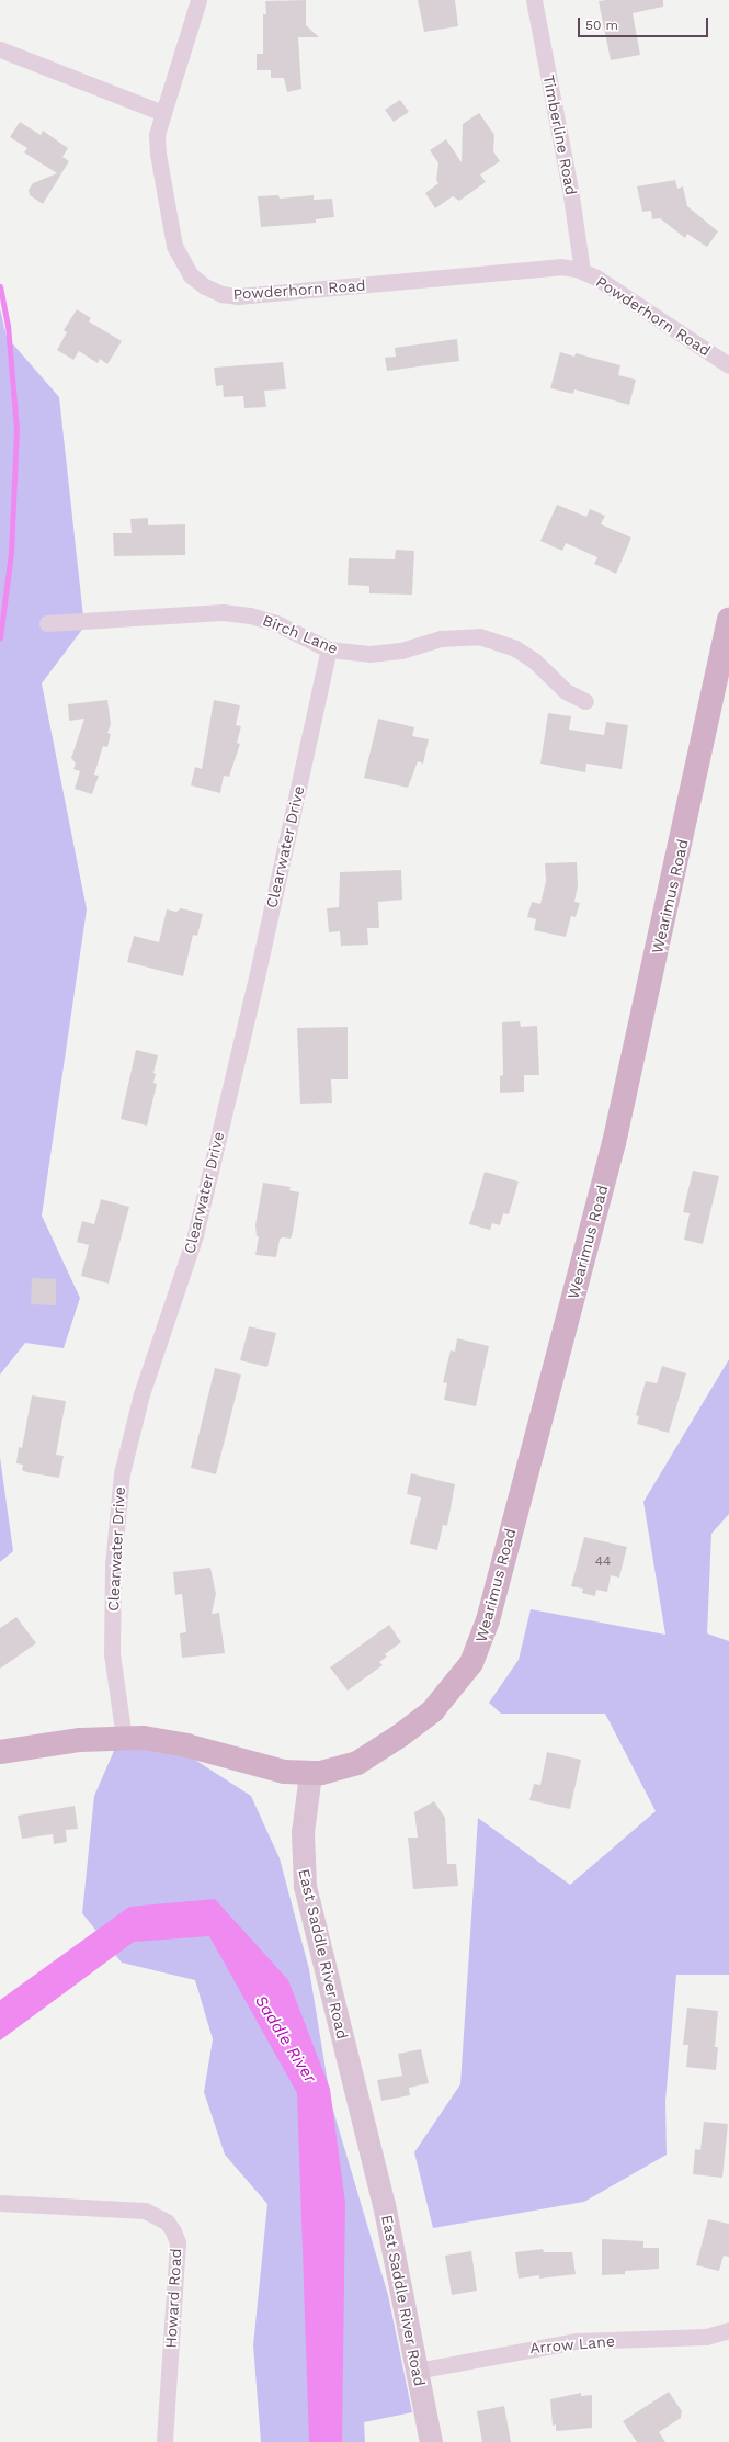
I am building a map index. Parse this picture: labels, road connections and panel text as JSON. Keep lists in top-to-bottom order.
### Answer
{
  "streets": {
    "main road": ["Wearimus Road", "East Saddle River Road"],
    "street": [
      "Timberline Road",
      "Powderhorn Road",
      "Birch Lane",
      "Clearwater Drive",
      "Howard Road",
      "Arrow Lane"
    ]
  },
  "crossings": [
    ["Timberline Road", "Powderhorn Road"],
    ["Birch Lane", "Clearwater Drive"],
    ["Wearimus Road", "East Saddle River Road"],
    ["East Saddle River Road", "Arrow Lane"]
  ],
  "water": ["Saddle River"],
  "house_numbers": ["44"],
  "scale_bar": "50 m"
}
